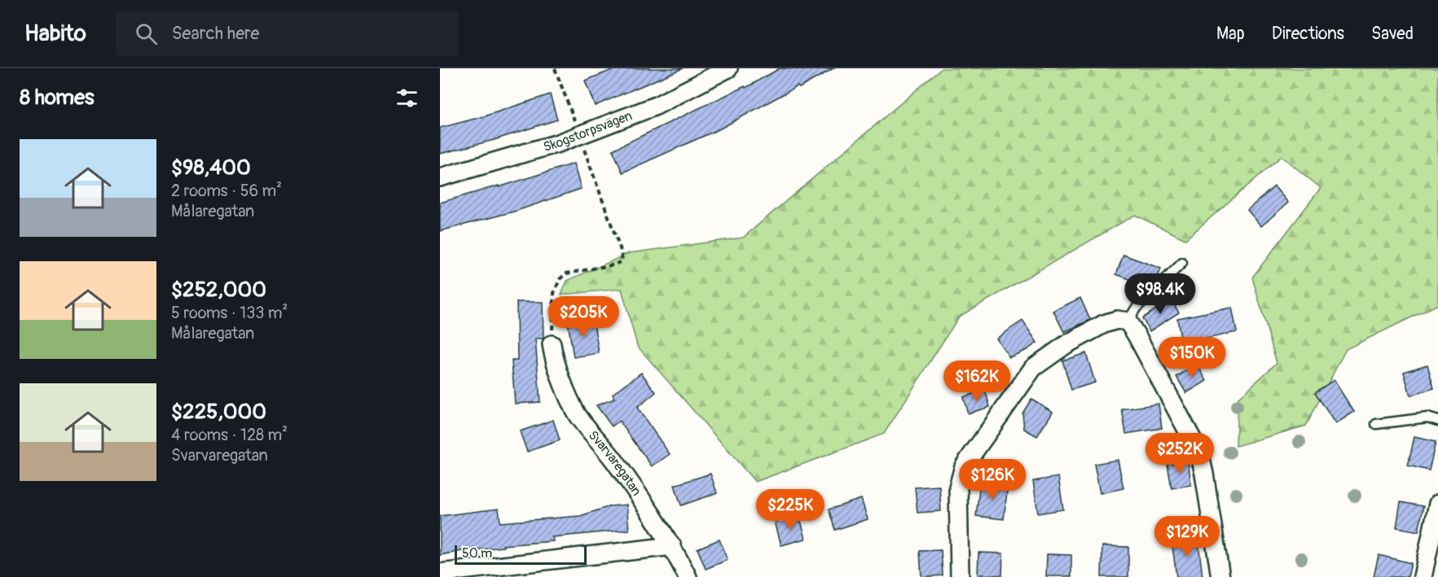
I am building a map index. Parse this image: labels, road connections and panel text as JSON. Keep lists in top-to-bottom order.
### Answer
{
  "streets": {
    "street": ["Skogstorpsvägen", "Svarvaregatan"]
  },
  "scale_bar": "50 m",
  "page": {
    "header": "Habito",
    "search": "Search here",
    "nav": ["Map", "Directions", "Saved"],
    "heading": "8 homes",
    "list": [
      {
        "name": "$98,400",
        "note": "2 rooms · 56 m² · Målaregatan"
      },
      {
        "name": "$252,000",
        "note": "5 rooms · 133 m² · Målaregatan"
      },
      {
        "name": "$225,000",
        "note": "4 rooms · 128 m² · Svarvaregatan"
      }
    ],
    "price": [
      "$98.4K",
      "$205K",
      "$150K",
      "$162K",
      "$252K",
      "$126K",
      "$225K",
      "$129K"
    ],
    "scale": "50 m"
  }
}
